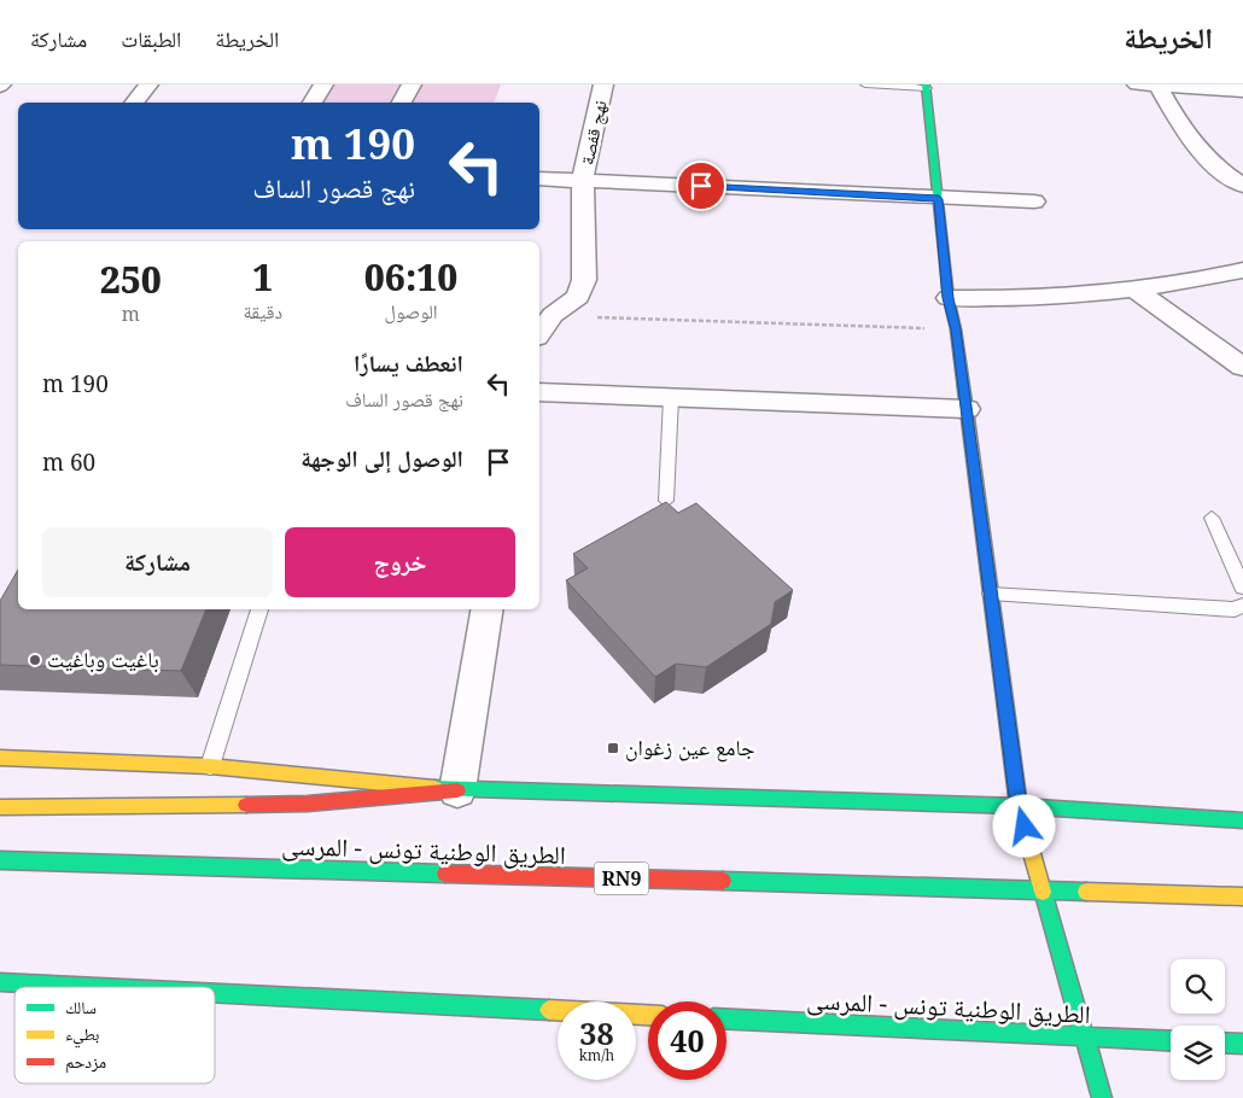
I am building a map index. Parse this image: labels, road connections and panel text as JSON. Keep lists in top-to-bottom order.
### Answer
{
  "streets": {
    "main road": ["الطريق الوطنية تونس - المرسى", "RN9"],
    "street": ["نهج قفصة"]
  },
  "places": {
    "other": ["باغيت وباغيت"],
    "transit": ["جامع عين زغوان"]
  },
  "legend": ["سالك", "بطيء", "مزدحم"],
  "page": {
    "header": "الخريطة",
    "nav": ["الخريطة", "الطبقات", "مشاركة"],
    "turn": ["190 m", "نهج قصور الساف"],
    "eta": [
      "06:10",
      "الوصول",
      "1",
      "دقيقة",
      "250",
      "m"
    ],
    "list": [
      {
        "name": "انعطف يسارًا",
        "note": "نهج قصور الساف",
        "value": "190 m"
      },
      {
        "name": "الوصول إلى الوجهة",
        "value": "60 m"
      }
    ],
    "buttons": ["خروج", "مشاركة"],
    "speed": "38 km/h",
    "limit": "40"
  }
}
